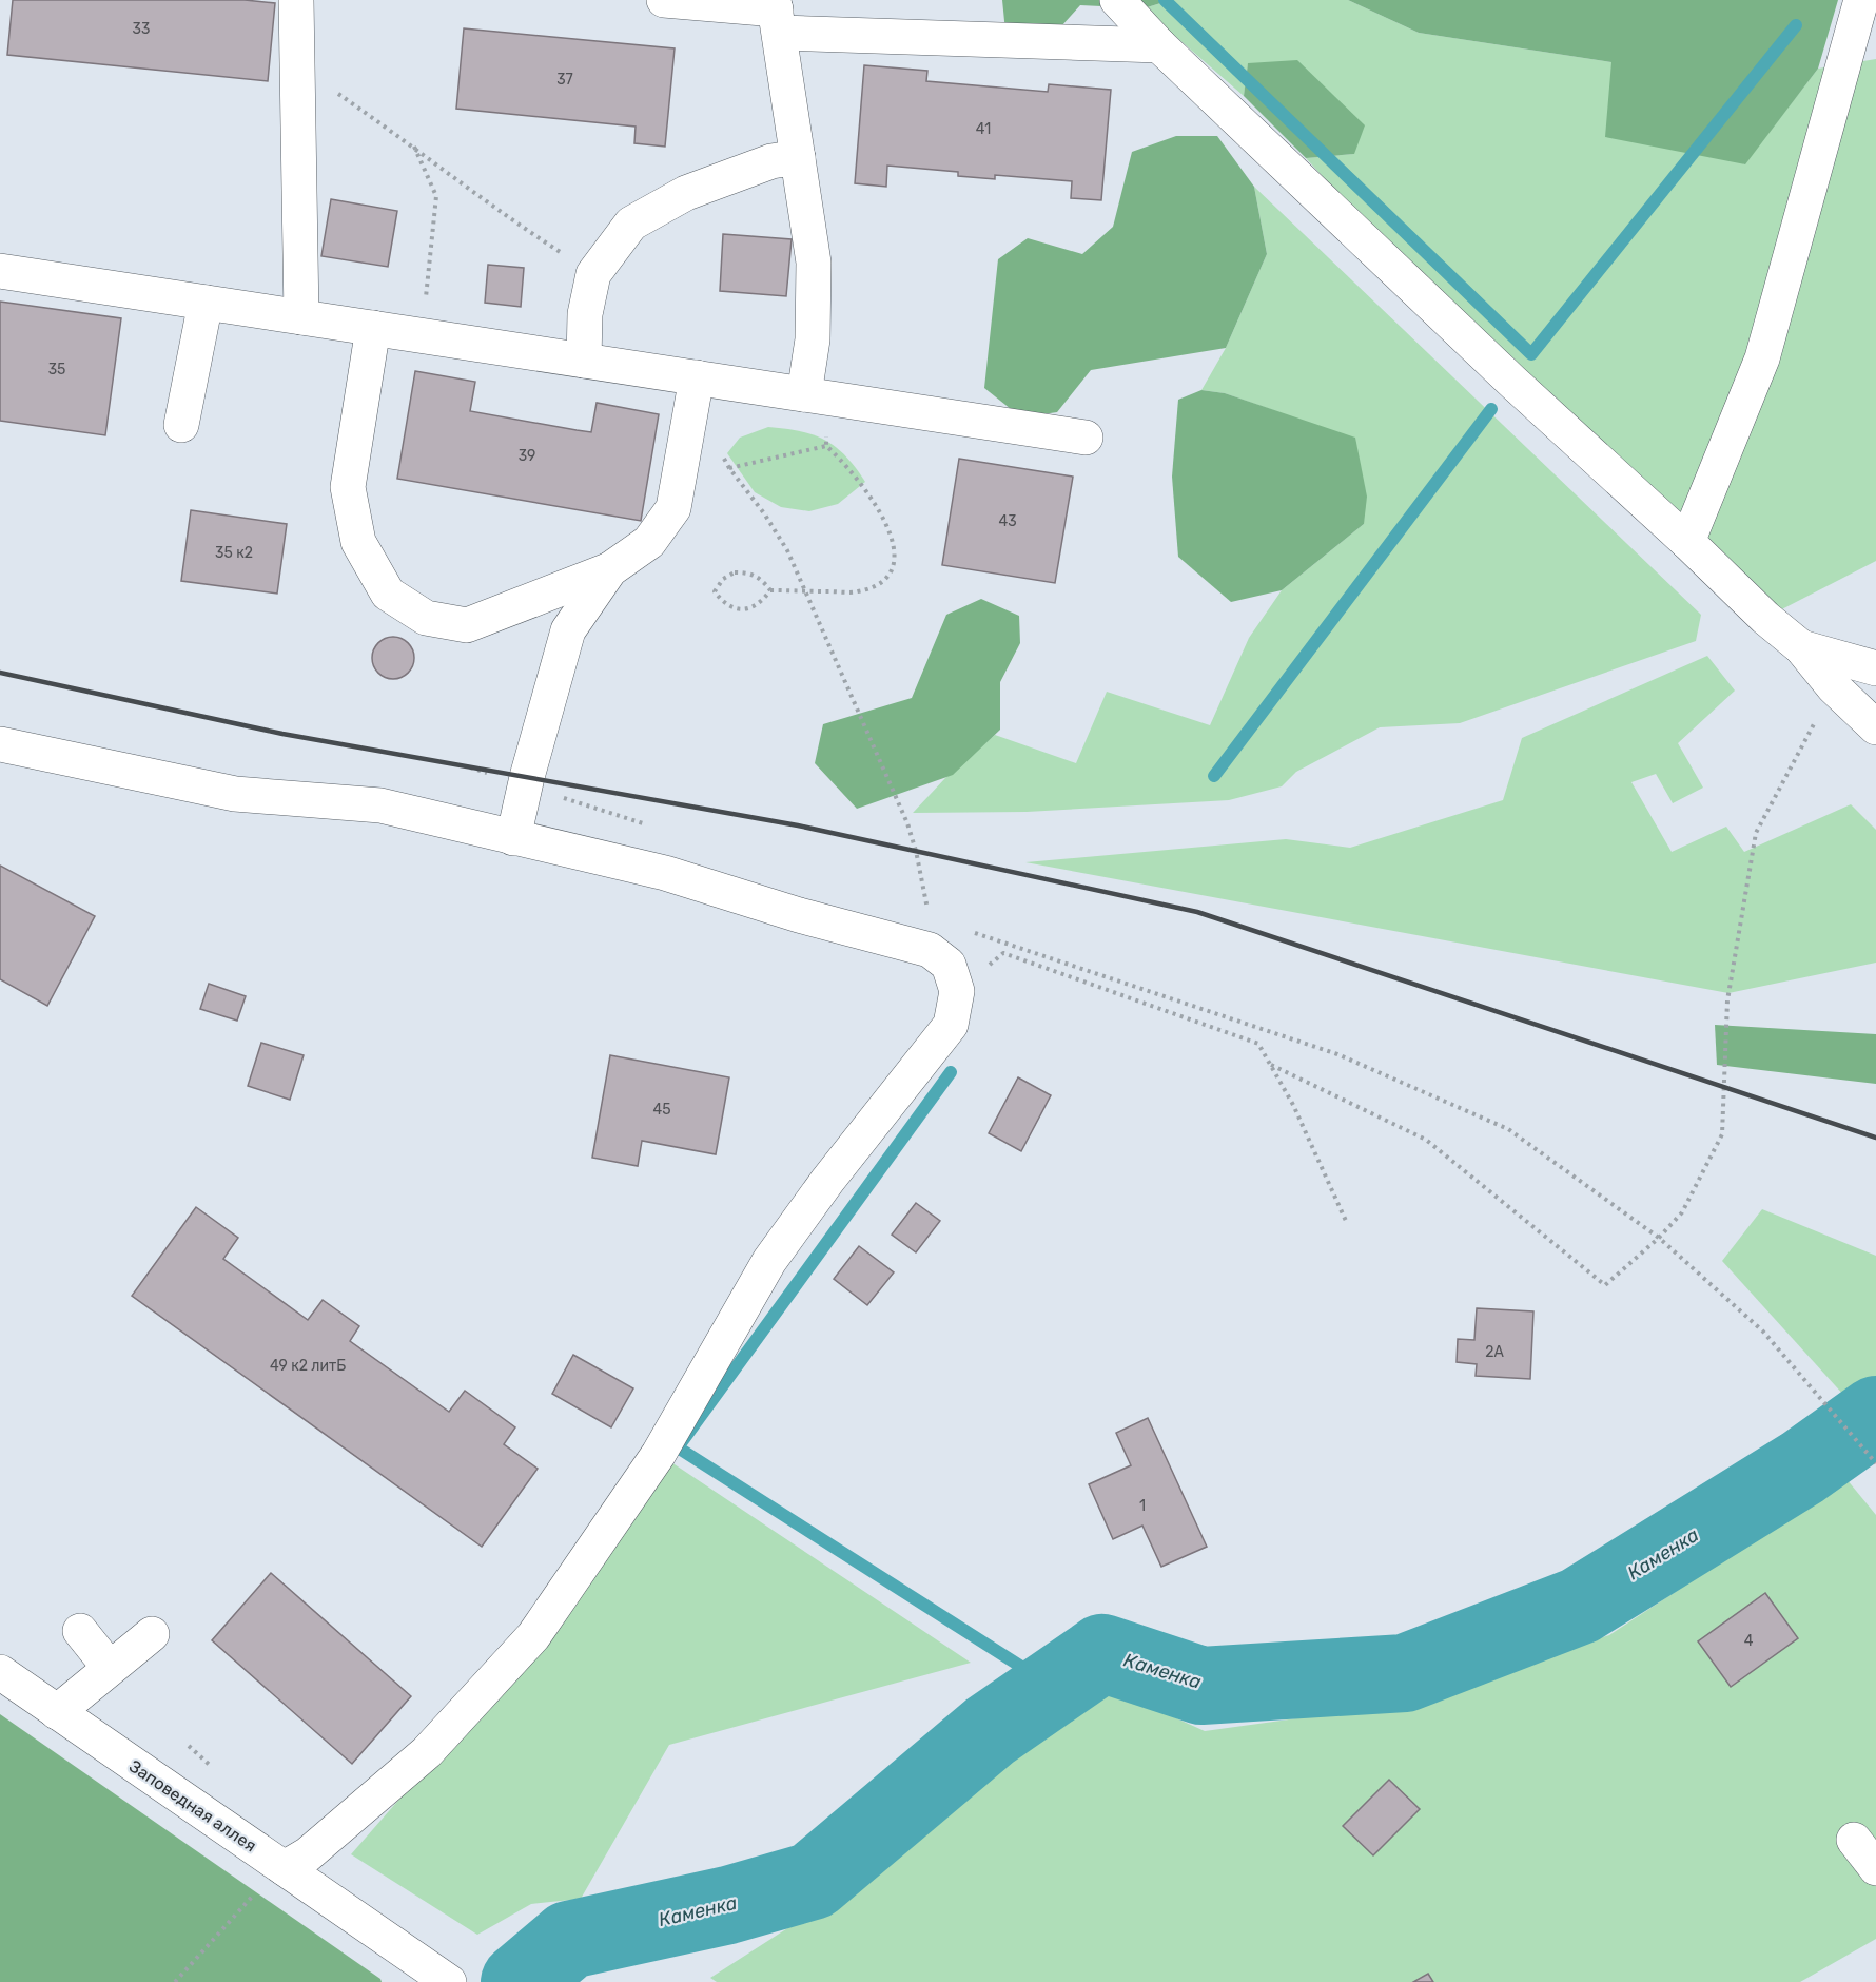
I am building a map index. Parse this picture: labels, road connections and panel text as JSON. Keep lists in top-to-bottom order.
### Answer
{
  "streets": {
    "street": ["Заповедная аллея"]
  },
  "water": ["Каменка"],
  "house_numbers": [
    "33",
    "37",
    "41",
    "35",
    "39",
    "43",
    "35 к2",
    "45",
    "2А",
    "49 к2 литБ",
    "1",
    "4"
  ]
}
